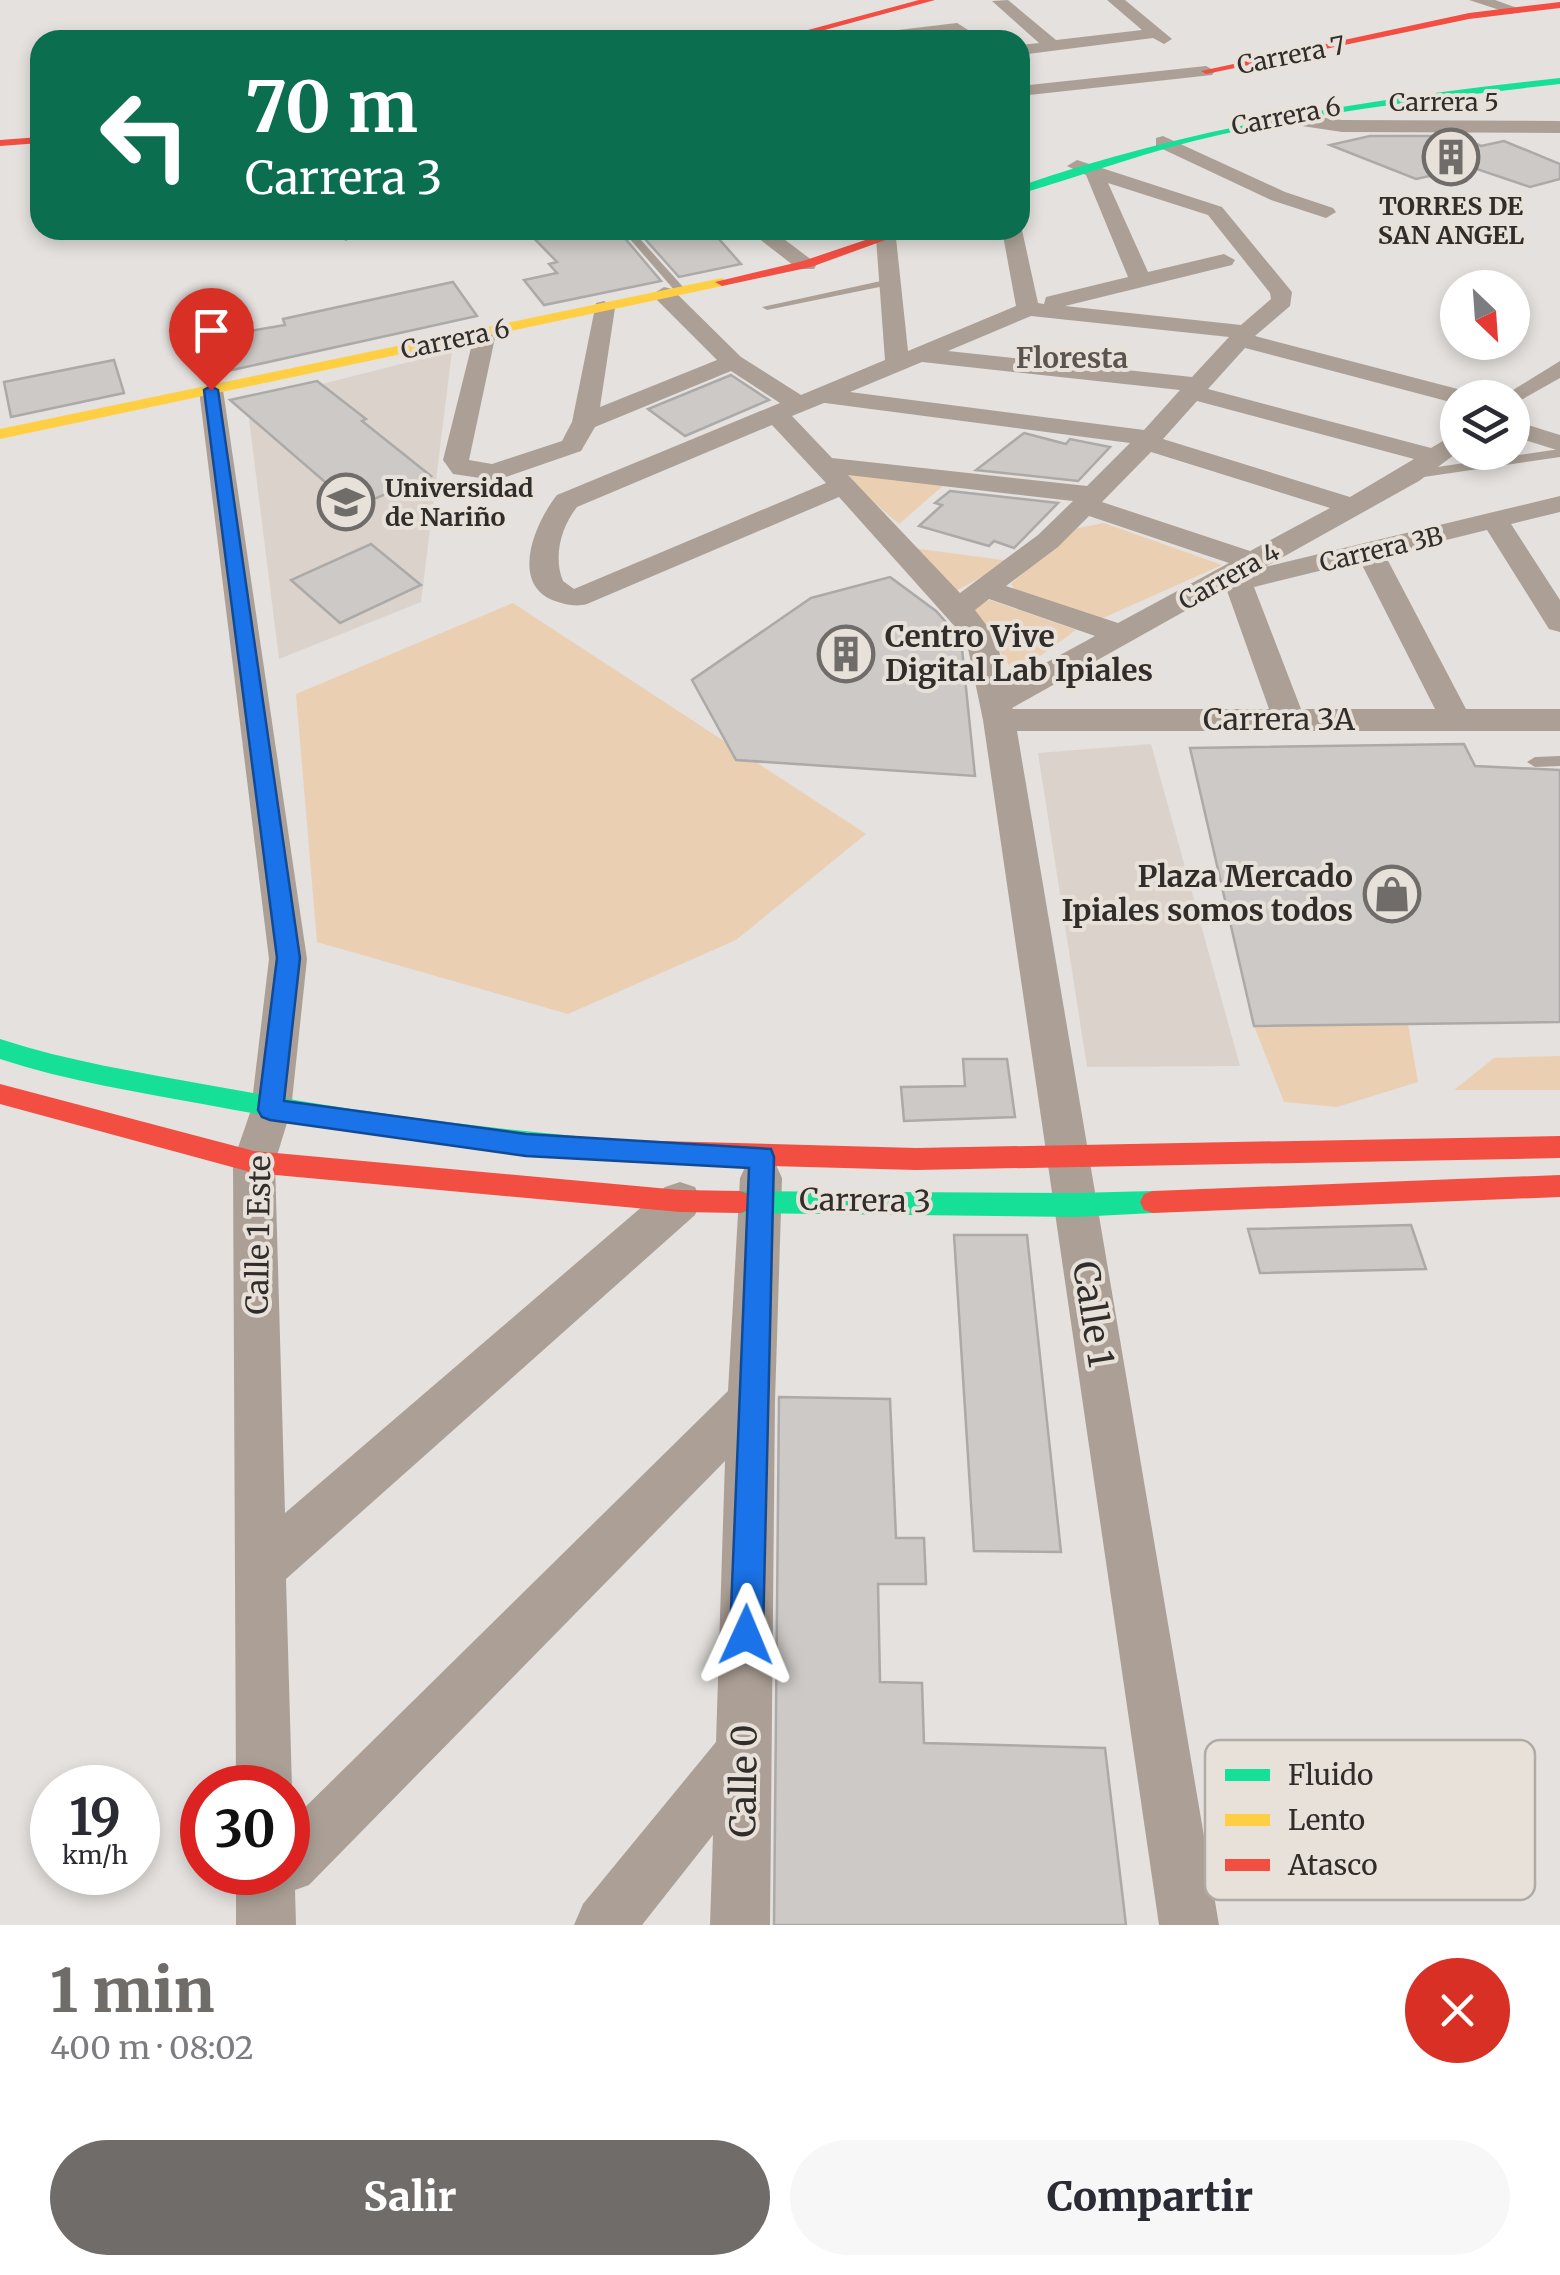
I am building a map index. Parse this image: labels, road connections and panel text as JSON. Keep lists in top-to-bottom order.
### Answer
{
  "streets": {
    "main road": ["Carrera 7", "Carrera 6", "Carrera 3"],
    "street": [
      "Carrera 5",
      "Carrera 3B",
      "Carrera 4",
      "Carrera 3A",
      "Calle 1 Este",
      "Calle 1",
      "Calle 0"
    ]
  },
  "crossings": [
    ["Carrera 5", "Carrera 6"],
    ["Carrera 6", "Calle 1 Este"],
    ["Carrera 3B", "Carrera 4"],
    ["Carrera 4", "Carrera 3A"],
    ["Carrera 4", "Calle 1"],
    ["Carrera 3A", "Calle 1"],
    ["Carrera 3", "Calle 1 Este"],
    ["Carrera 3", "Calle 1"],
    ["Carrera 3", "Calle 0"]
  ],
  "districts": ["Floresta"],
  "places": {
    "building": ["TORRES DE SAN ANGEL", "Centro Vive Digital Lab Ipiales"],
    "school or university": ["Universidad de Nariño"],
    "shop": ["Plaza Mercado Ipiales somos todos"]
  },
  "legend": ["Fluido", "Lento", "Atasco"],
  "north": "bottom right",
  "page": {
    "turn": ["70 m", "Carrera 3"],
    "speed": "19 km/h",
    "limit": "30",
    "heading": ["1 min", "400 m · 08:02"],
    "buttons": ["Salir", "Compartir"]
  }
}
